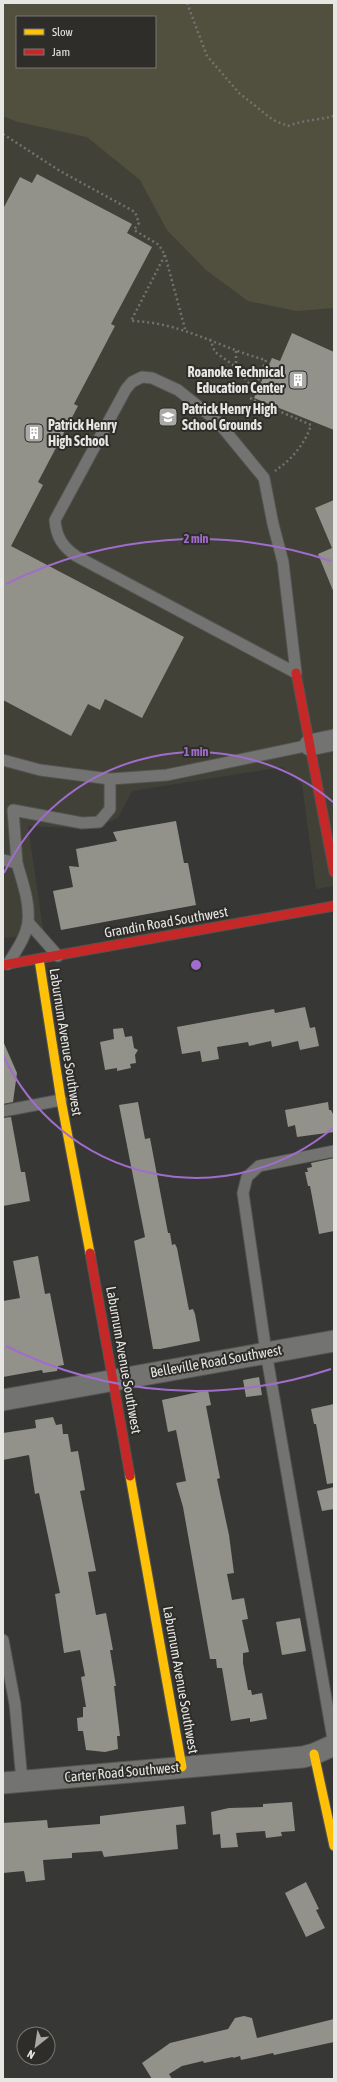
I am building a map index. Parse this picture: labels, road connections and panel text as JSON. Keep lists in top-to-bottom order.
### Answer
{
  "streets": {
    "street": [
      "Grandin Road Southwest",
      "Laburnum Avenue Southwest",
      "Belleville Road Southwest",
      "Carter Road Southwest"
    ]
  },
  "crossings": [
    ["Grandin Road Southwest", "Laburnum Avenue Southwest"],
    ["Laburnum Avenue Southwest", "Belleville Road Southwest"],
    ["Laburnum Avenue Southwest", "Carter Road Southwest"]
  ],
  "places": {
    "building": ["Roanoke Technical Education Center", "Patrick Henry High School"],
    "school or university": ["Patrick Henry High School Grounds"]
  },
  "legend": ["Slow", "Jam"],
  "north": "bottom left",
  "rings": ["2 min", "1 min"]
}
